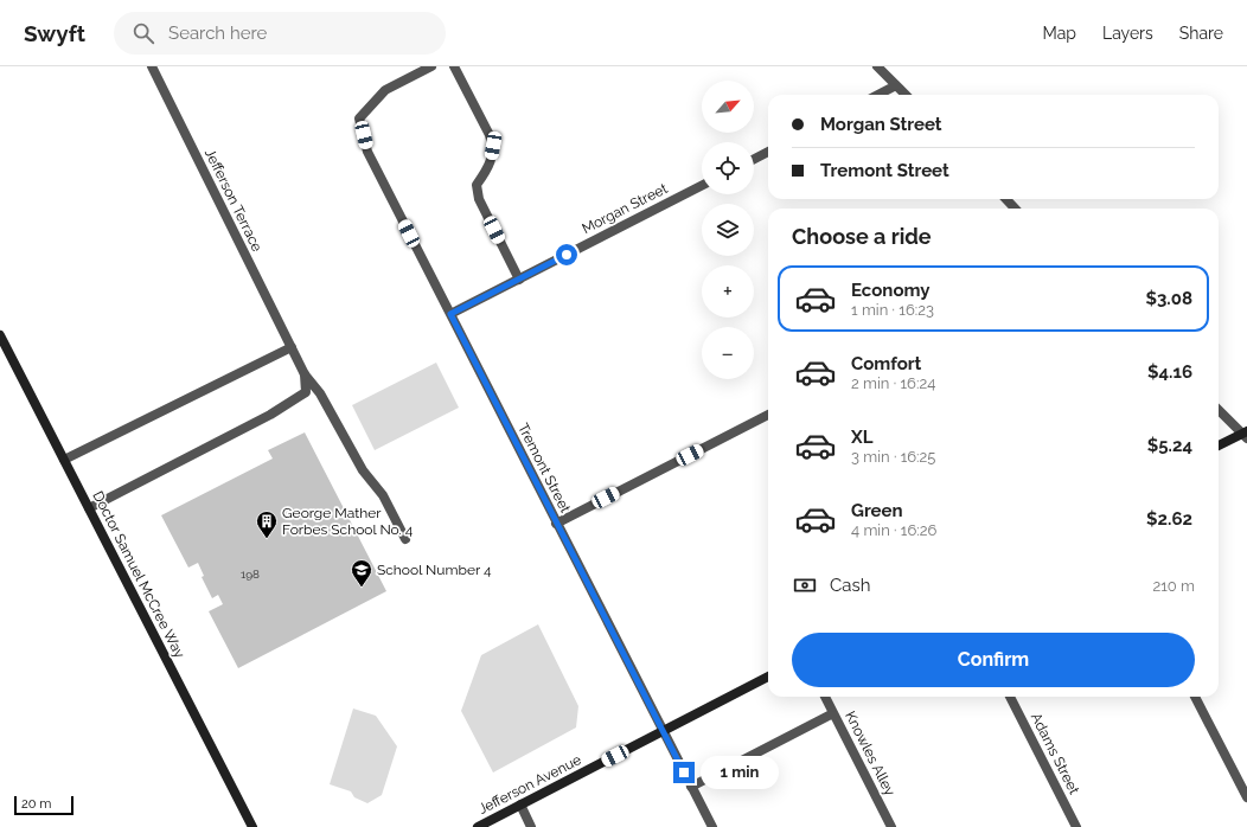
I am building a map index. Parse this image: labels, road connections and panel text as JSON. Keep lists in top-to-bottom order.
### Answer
{
  "streets": {
    "street": [
      "Jefferson Terrace",
      "Morgan Street",
      "Tremont Street",
      "Doctor Samuel McCree Way",
      "Knowles Alley",
      "Adams Street",
      "Jefferson Avenue"
    ]
  },
  "crossings": [
    ["Morgan Street", "Tremont Street"],
    ["Tremont Street", "Jefferson Avenue"]
  ],
  "places": {
    "building": ["George Mather Forbes School No. 4"],
    "school or university": ["School Number 4"]
  },
  "house_numbers": ["198"],
  "scale_bar": "20 m",
  "north": "top right",
  "page": {
    "header": "Swyft",
    "search": "Search here",
    "nav": ["Map", "Layers", "Share"],
    "map_buttons": ["+", "−"],
    "banner": ["Morgan Street", "Tremont Street"],
    "heading": "Choose a ride",
    "list": [
      {
        "name": "Economy",
        "note": "1 min · 16:23",
        "value": "$3.08"
      },
      {
        "name": "Comfort",
        "note": "2 min · 16:24",
        "value": "$4.16"
      },
      {
        "name": "XL",
        "note": "3 min · 16:25",
        "value": "$5.24"
      },
      {
        "name": "Green",
        "note": "4 min · 16:26",
        "value": "$2.62"
      }
    ],
    "pay": ["Cash", "210 m"],
    "buttons": "Confirm",
    "bubble": "1 min",
    "scale": "20 m"
  }
}
